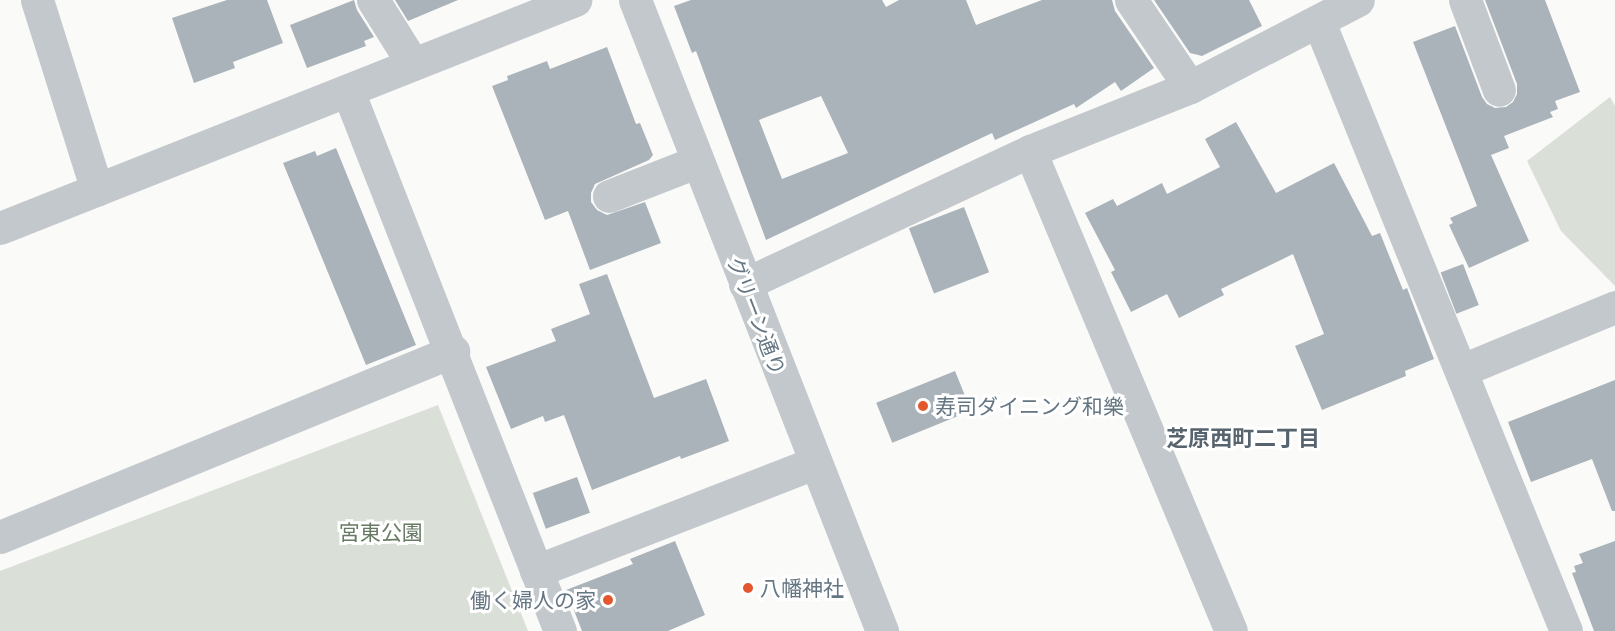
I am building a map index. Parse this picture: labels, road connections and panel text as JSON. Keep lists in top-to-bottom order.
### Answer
{
  "streets": {
    "street": ["グリーン通り"]
  },
  "districts": ["芝原西町二丁目"],
  "parks": ["宮東公園"],
  "places": ["寿司ダイニング和樂", "八幡神社", "働く婦人の家"]
}
